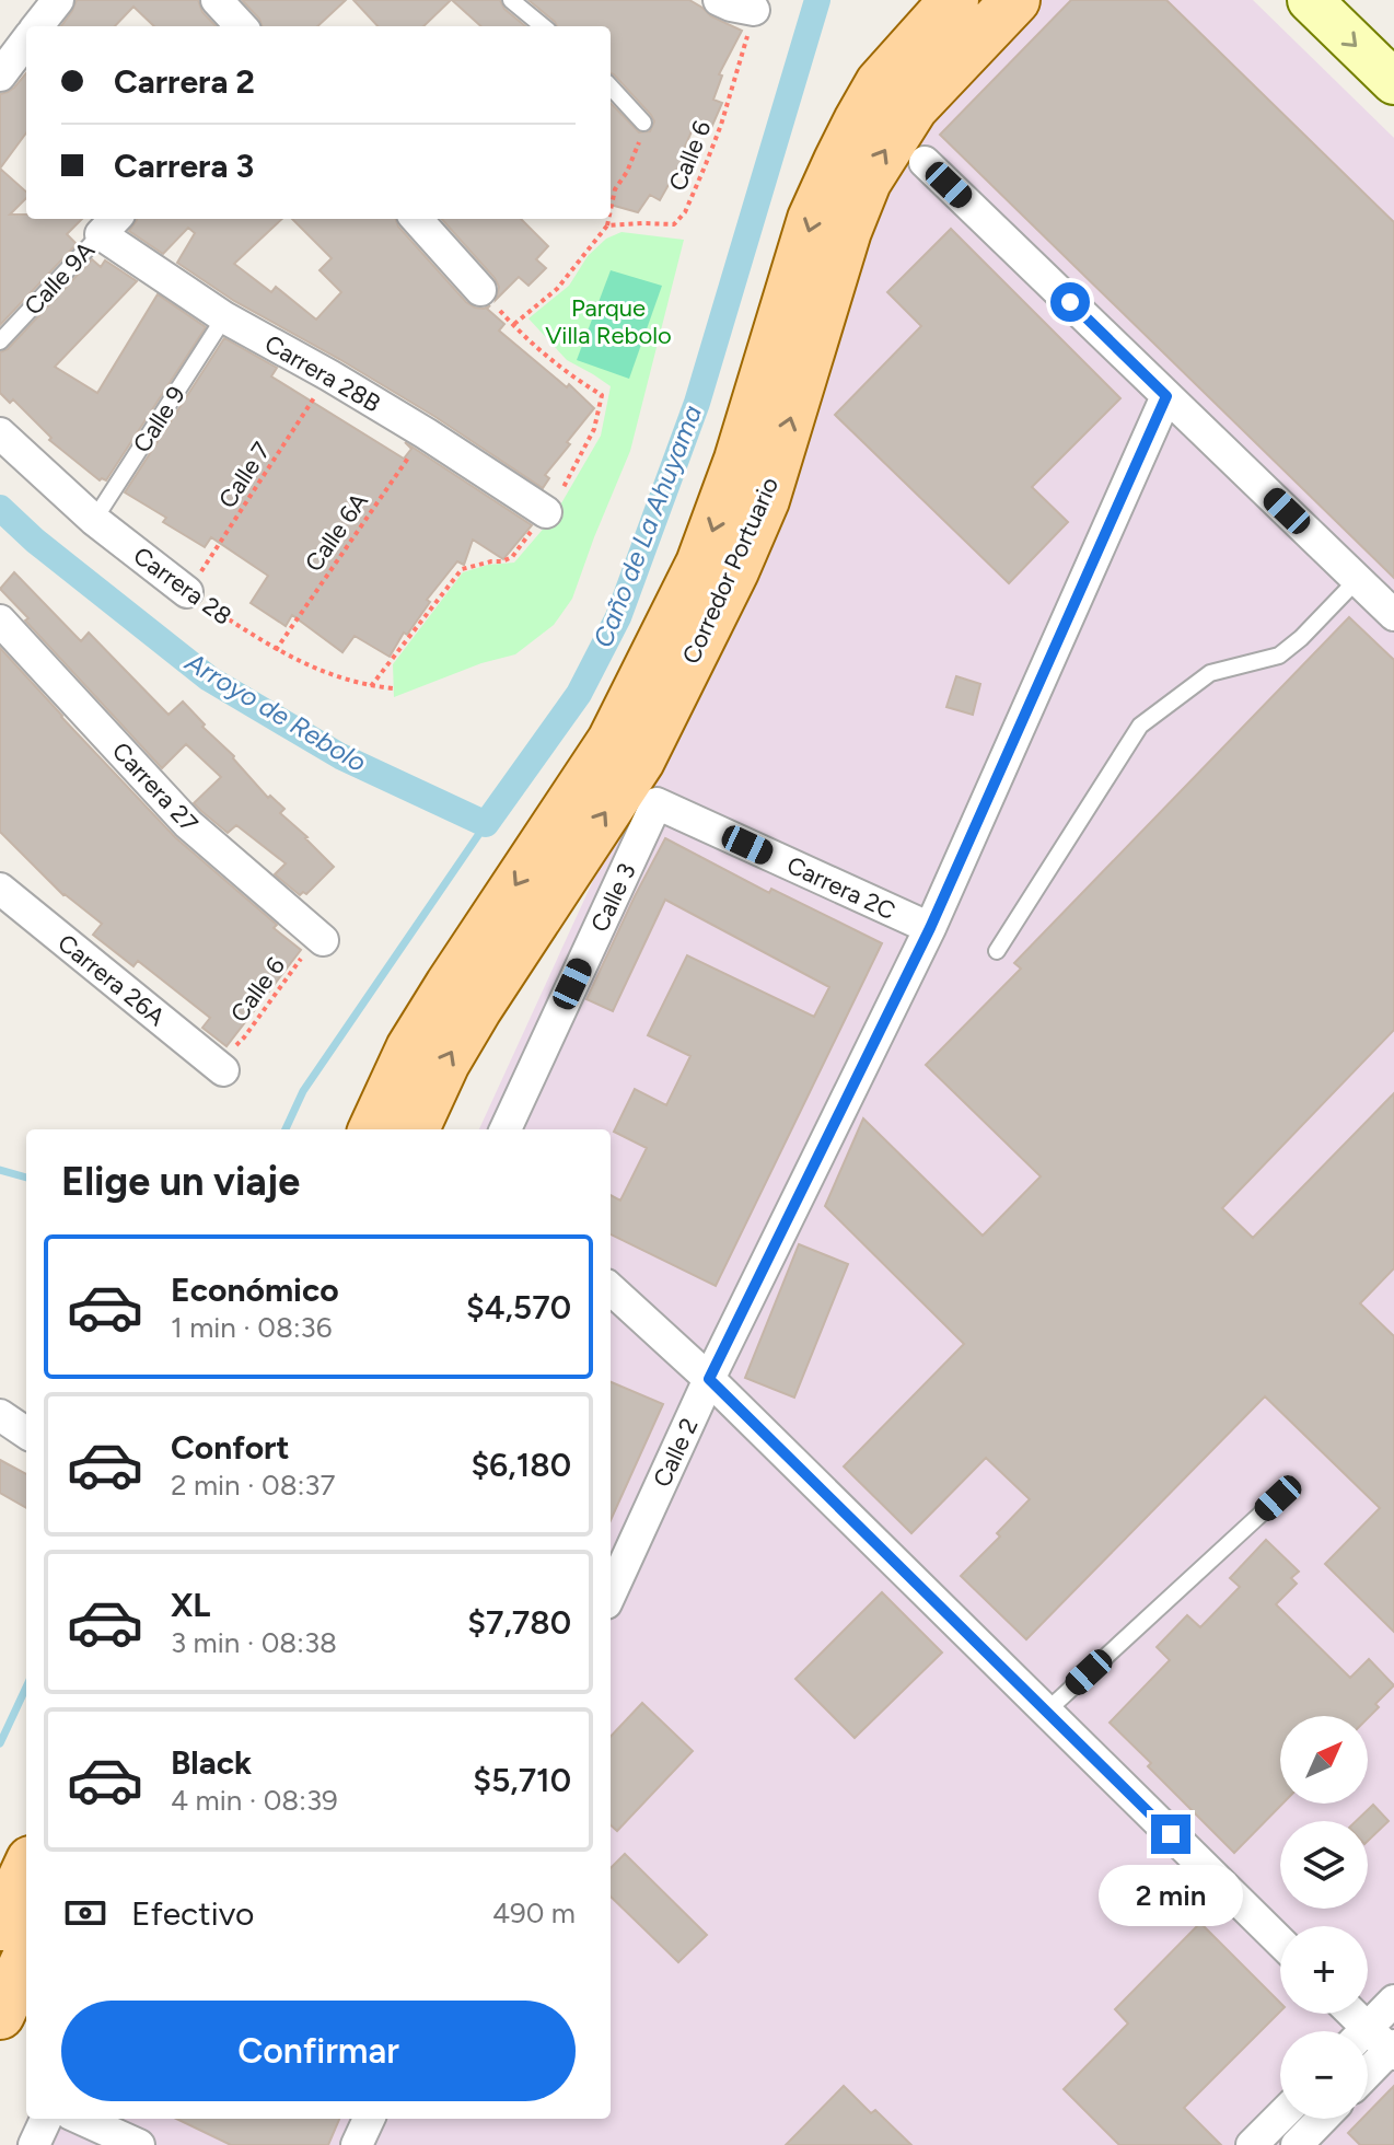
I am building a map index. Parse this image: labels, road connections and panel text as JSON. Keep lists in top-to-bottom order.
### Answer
{
  "streets": {
    "main road": ["Corredor Portuario"],
    "street": [
      "Carrera 28B",
      "Carrera 28",
      "Carrera 27",
      "Carrera 2C",
      "Calle 3",
      "Carrera 26A",
      "Calle 2"
    ],
    "lane": ["Calle 9A", "Calle 9"],
    "path": ["Calle 6", "Calle 7", "Calle 6A"]
  },
  "crossings": [
    ["Calle 6", "Carrera 27"],
    ["Calle 6", "Carrera 26A"],
    ["Calle 9A", "Carrera 28B"],
    ["Carrera 28B", "Calle 9"],
    ["Carrera 28B", "Calle 7"],
    ["Carrera 28B", "Calle 6A"],
    ["Calle 9", "Carrera 28"],
    ["Calle 7", "Carrera 28"],
    ["Calle 6A", "Carrera 28"],
    ["Corredor Portuario", "Carrera 2C"],
    ["Corredor Portuario", "Calle 3"],
    ["Carrera 2C", "Calle 3"],
    ["Carrera 2C", "Calle 2"]
  ],
  "water": ["Caño de La Ahuyama", "Arroyo de Rebolo"],
  "parks": ["Parque Villa Rebolo"],
  "north": "top right",
  "page": {
    "banner": ["Carrera 2", "Carrera 3"],
    "heading": "Elige un viaje",
    "list": [
      {
        "name": "Económico",
        "note": "1 min · 08:36",
        "value": "$4,570"
      },
      {
        "name": "Confort",
        "note": "2 min · 08:37",
        "value": "$6,180"
      },
      {
        "name": "XL",
        "note": "3 min · 08:38",
        "value": "$7,780"
      },
      {
        "name": "Black",
        "note": "4 min · 08:39",
        "value": "$5,710"
      }
    ],
    "map_buttons": ["+", "−"],
    "bubble": "2 min",
    "pay": ["Efectivo", "490 m"],
    "buttons": "Confirmar"
  }
}
